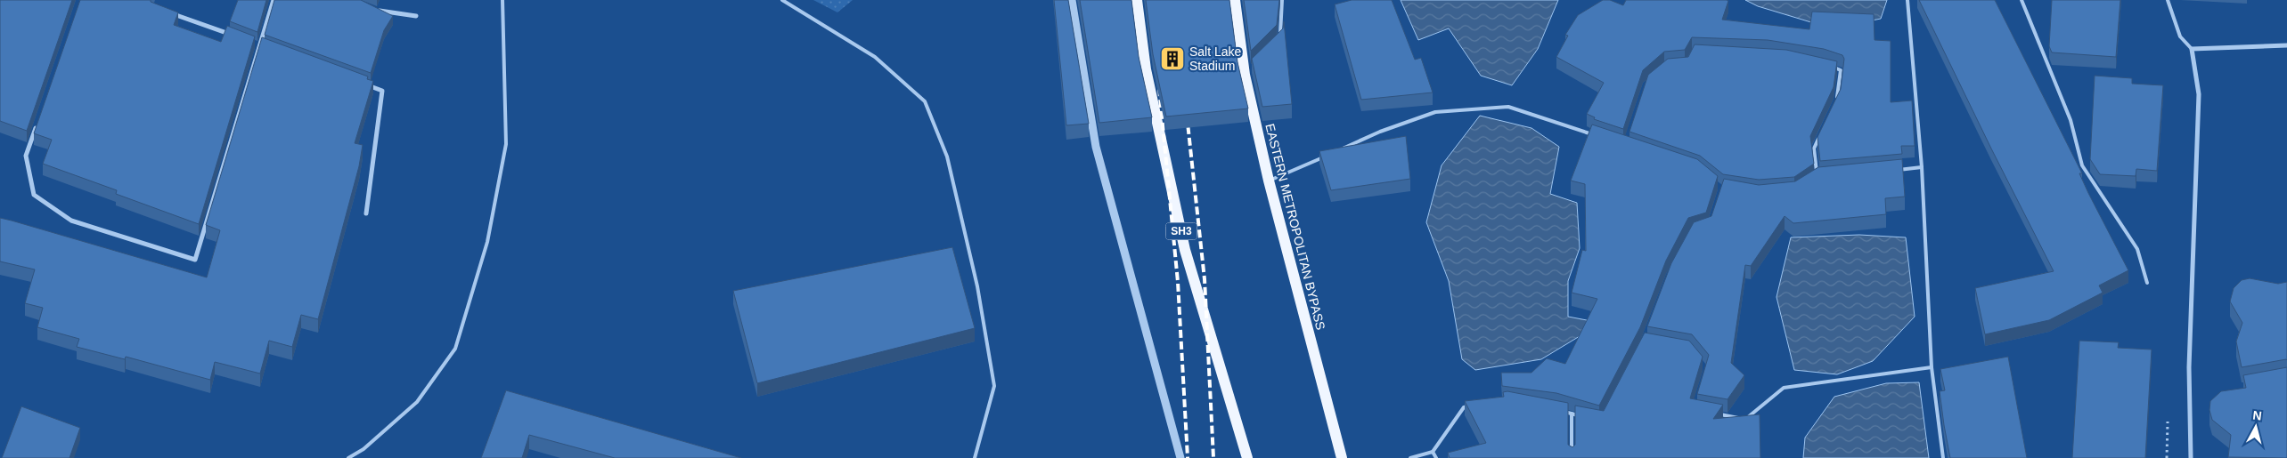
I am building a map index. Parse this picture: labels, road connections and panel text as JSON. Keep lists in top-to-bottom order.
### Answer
{
  "streets": {
    "main road": ["EASTERN METROPOLITAN BYPASS", "SH3"]
  },
  "places": {
    "building": ["Salt Lake Stadium"]
  },
  "north": "top"
}
